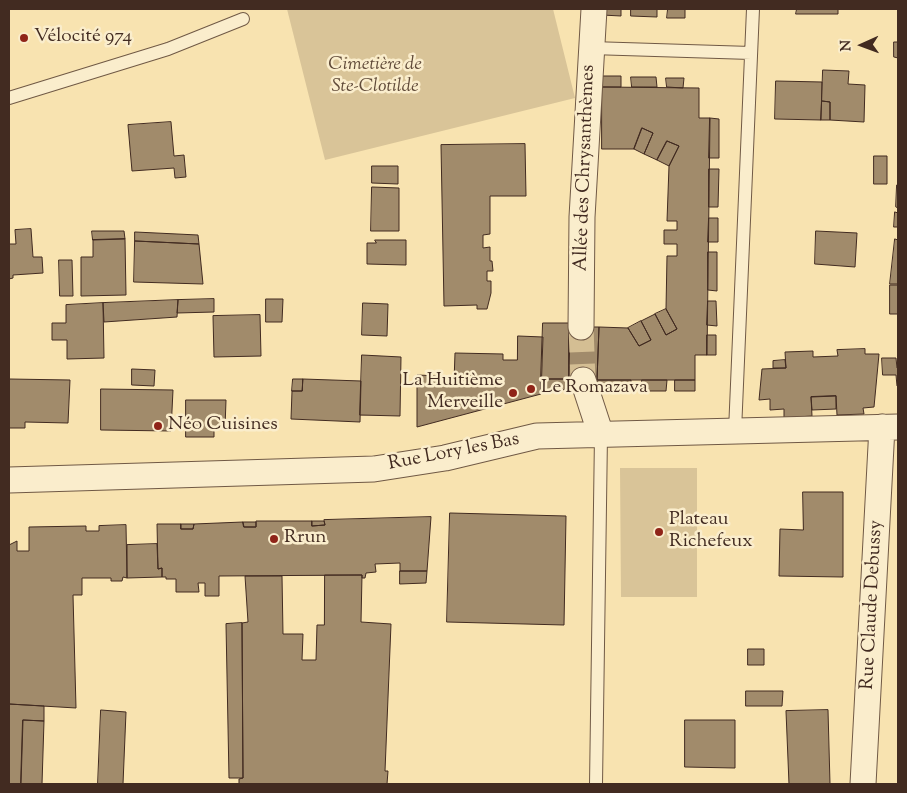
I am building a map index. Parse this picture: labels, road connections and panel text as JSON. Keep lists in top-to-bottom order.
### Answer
{
  "streets": {
    "street": ["Allée des Chrysanthèmes", "Rue Lory les Bas", "Rue Claude Debussy"]
  },
  "crossings": [
    ["Rue Lory les Bas", "Rue Claude Debussy"]
  ],
  "parks": ["Cimetière de Ste-Clotilde"],
  "places": [
    "Vélocité 974",
    "Le Romazava",
    "La Huitième Merveille",
    "Néo Cuisines",
    "Plateau Richefeux",
    "Rrun"
  ],
  "north": "left"
}
